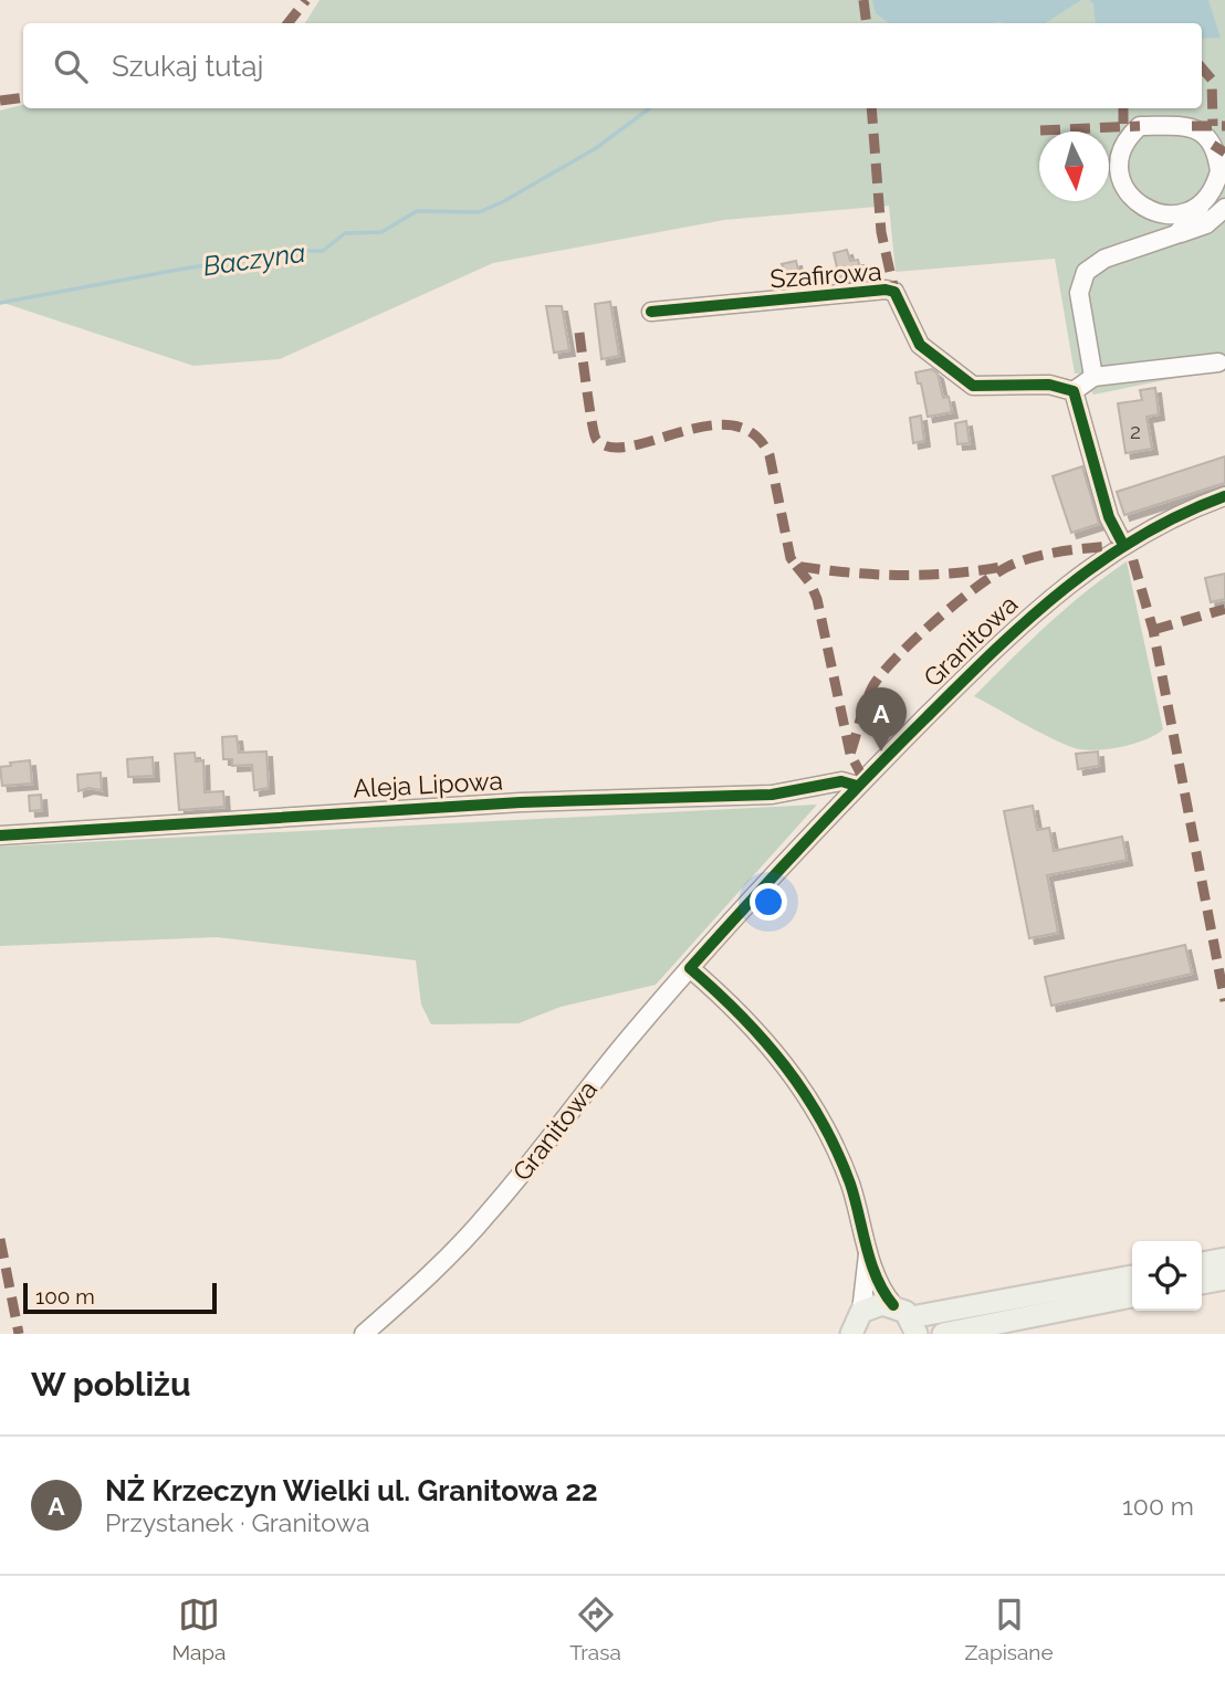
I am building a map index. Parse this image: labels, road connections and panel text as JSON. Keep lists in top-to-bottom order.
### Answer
{
  "streets": {
    "street": ["Szafirowa", "Granitowa", "Aleja Lipowa"]
  },
  "crossings": [
    ["Granitowa", "Aleja Lipowa"]
  ],
  "water": ["Baczyna"],
  "house_numbers": ["2"],
  "scale_bar": "100 m",
  "north": "bottom",
  "page": {
    "search": "Szukaj tutaj",
    "pins": "A",
    "scale": "100 m",
    "heading": "W pobliżu",
    "list": [
      {
        "mark": "A",
        "name": "NŻ Krzeczyn Wielki ul. Granitowa 22",
        "note": "Przystanek · Granitowa",
        "value": "100 m"
      }
    ],
    "nav": ["Mapa", "Trasa", "Zapisane"]
  }
}
